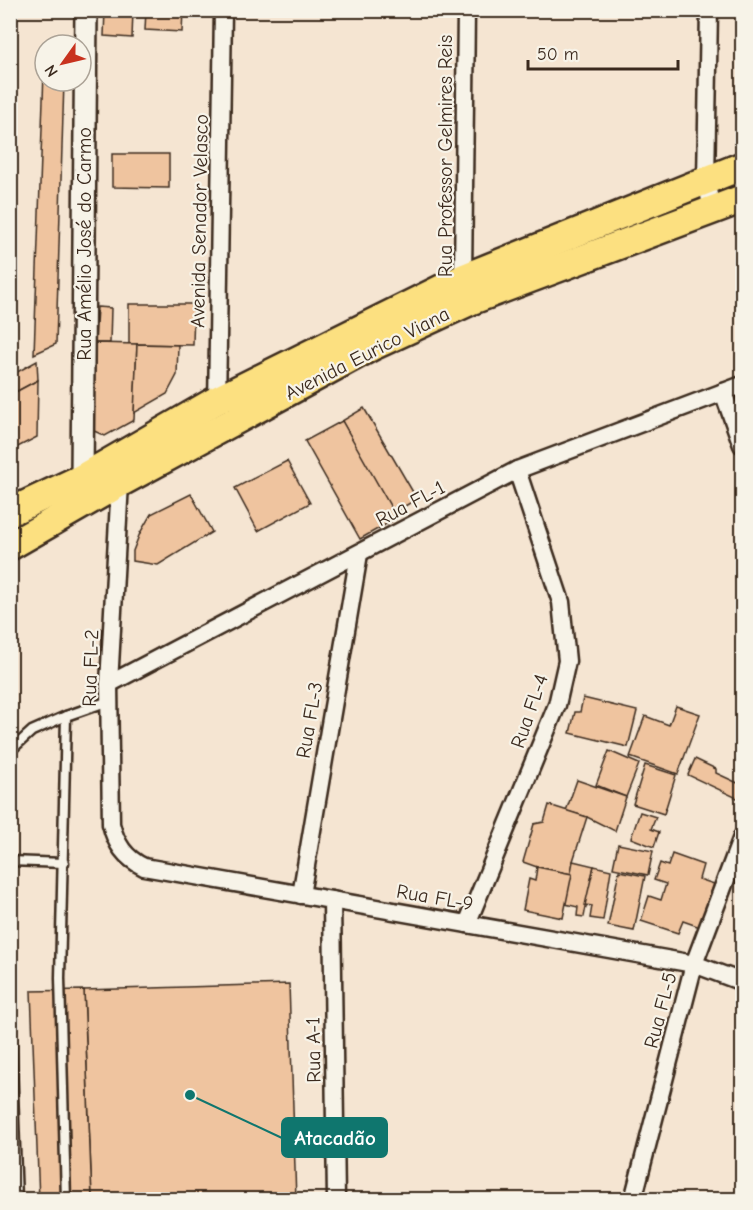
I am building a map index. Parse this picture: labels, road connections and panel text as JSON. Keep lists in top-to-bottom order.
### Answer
{
  "streets": {
    "main road": ["Avenida Eurico Viana"],
    "street": [
      "Rua Professor Gelmires Reis",
      "Avenida Senador Velasco",
      "Rua Amélio José do Carmo",
      "Rua FL-1",
      "Rua FL-2",
      "Rua FL-4",
      "Rua FL-3",
      "Rua FL-9",
      "Rua FL-5",
      "Rua A-1"
    ]
  },
  "crossings": [
    ["Rua Professor Gelmires Reis", "Avenida Eurico Viana"],
    ["Avenida Senador Velasco", "Avenida Eurico Viana"],
    ["Rua Amélio José do Carmo", "Avenida Eurico Viana"],
    ["Avenida Eurico Viana", "Rua FL-2"],
    ["Rua FL-1", "Rua FL-2"],
    ["Rua FL-1", "Rua FL-4"],
    ["Rua FL-1", "Rua FL-3"],
    ["Rua FL-2", "Rua FL-9"],
    ["Rua FL-4", "Rua FL-9"],
    ["Rua FL-3", "Rua FL-9"],
    ["Rua FL-9", "Rua FL-5"],
    ["Rua FL-9", "Rua A-1"]
  ],
  "places": ["Atacadão"],
  "scale_bar": "50 m",
  "north": "bottom left"
}
